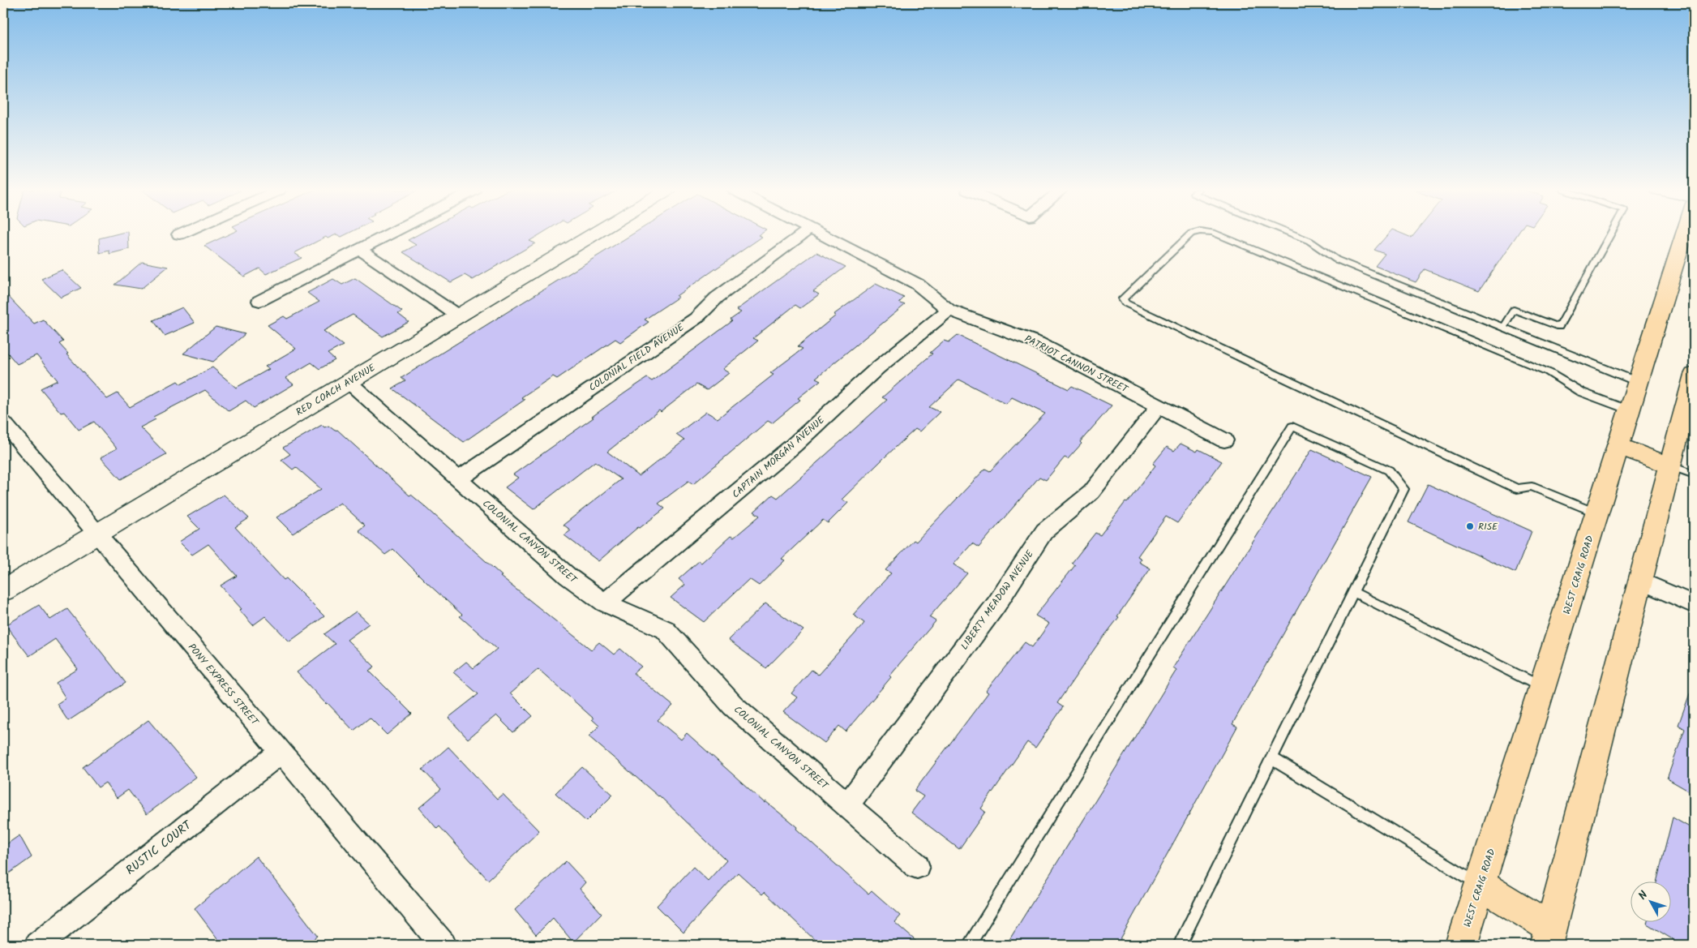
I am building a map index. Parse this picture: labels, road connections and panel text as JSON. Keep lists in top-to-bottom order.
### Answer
{
  "streets": {
    "main road": ["WEST CRAIG ROAD"],
    "street": [
      "COLONIAL FIELD AVENUE",
      "PATRIOT CANNON STREET",
      "RED COACH AVENUE",
      "CAPTAIN MORGAN AVENUE",
      "COLONIAL CANYON STREET",
      "LIBERTY MEADOW AVENUE",
      "PONY EXPRESS STREET",
      "RUSTIC COURT"
    ]
  },
  "crossings": [
    ["COLONIAL FIELD AVENUE", "COLONIAL CANYON STREET"],
    ["PATRIOT CANNON STREET", "CAPTAIN MORGAN AVENUE"],
    ["PATRIOT CANNON STREET", "LIBERTY MEADOW AVENUE"],
    ["RED COACH AVENUE", "COLONIAL CANYON STREET"],
    ["RED COACH AVENUE", "PONY EXPRESS STREET"],
    ["CAPTAIN MORGAN AVENUE", "COLONIAL CANYON STREET"],
    ["COLONIAL CANYON STREET", "LIBERTY MEADOW AVENUE"],
    ["PONY EXPRESS STREET", "RUSTIC COURT"]
  ],
  "places": ["RISE"],
  "north": "top left"
}
